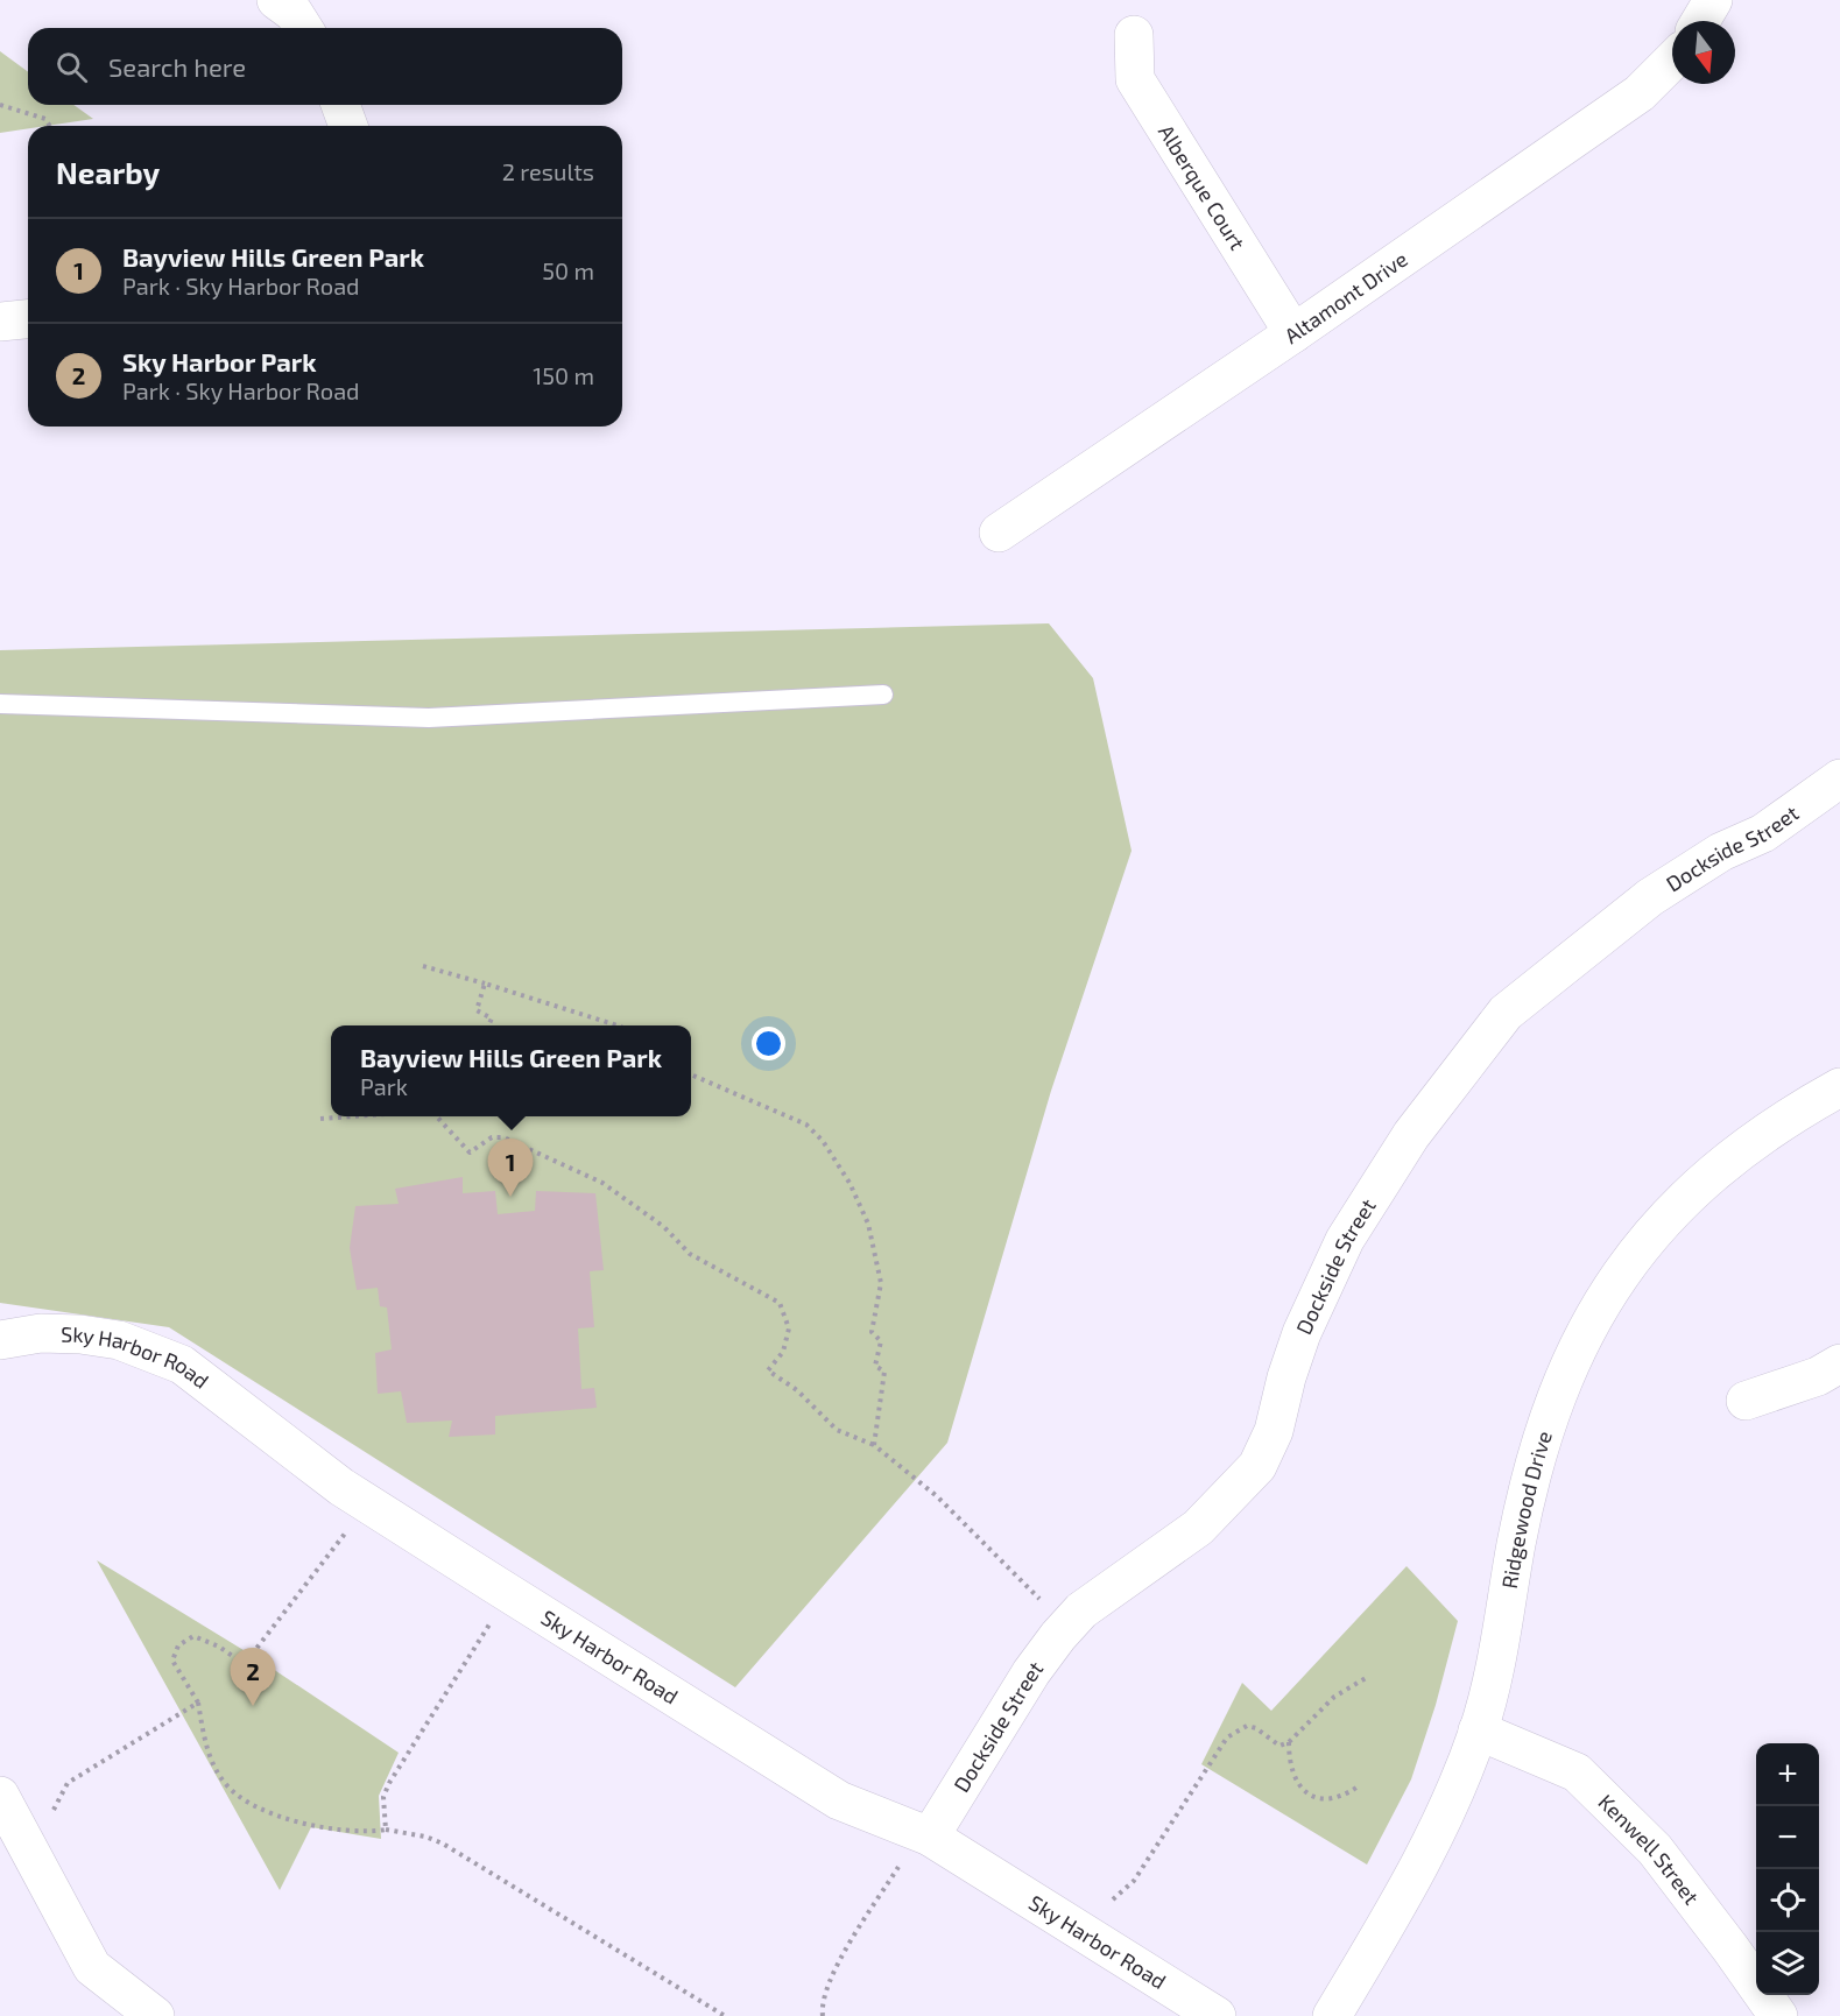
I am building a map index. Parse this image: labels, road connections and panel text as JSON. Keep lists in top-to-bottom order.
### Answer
{
  "streets": {
    "street": [
      "Alberque Court",
      "Altamont Drive",
      "Dockside Street",
      "Sky Harbor Road",
      "Ridgewood Drive",
      "Kenwell Street"
    ]
  },
  "crossings": [
    ["Alberque Court", "Altamont Drive"],
    ["Dockside Street", "Sky Harbor Road"],
    ["Ridgewood Drive", "Kenwell Street"]
  ],
  "north": "bottom",
  "page": {
    "search": "Search here",
    "heading": ["Nearby", "2 results"],
    "list": [
      {
        "mark": "1",
        "name": "Bayview Hills Green Park",
        "note": "Park · Sky Harbor Road",
        "value": "50 m"
      },
      {
        "mark": "2",
        "name": "Sky Harbor Park",
        "note": "Park · Sky Harbor Road",
        "value": "150 m"
      }
    ],
    "popup": ["Bayview Hills Green Park", "Park"],
    "pins": ["1", "2"],
    "map_buttons": ["+", "−"]
  }
}
